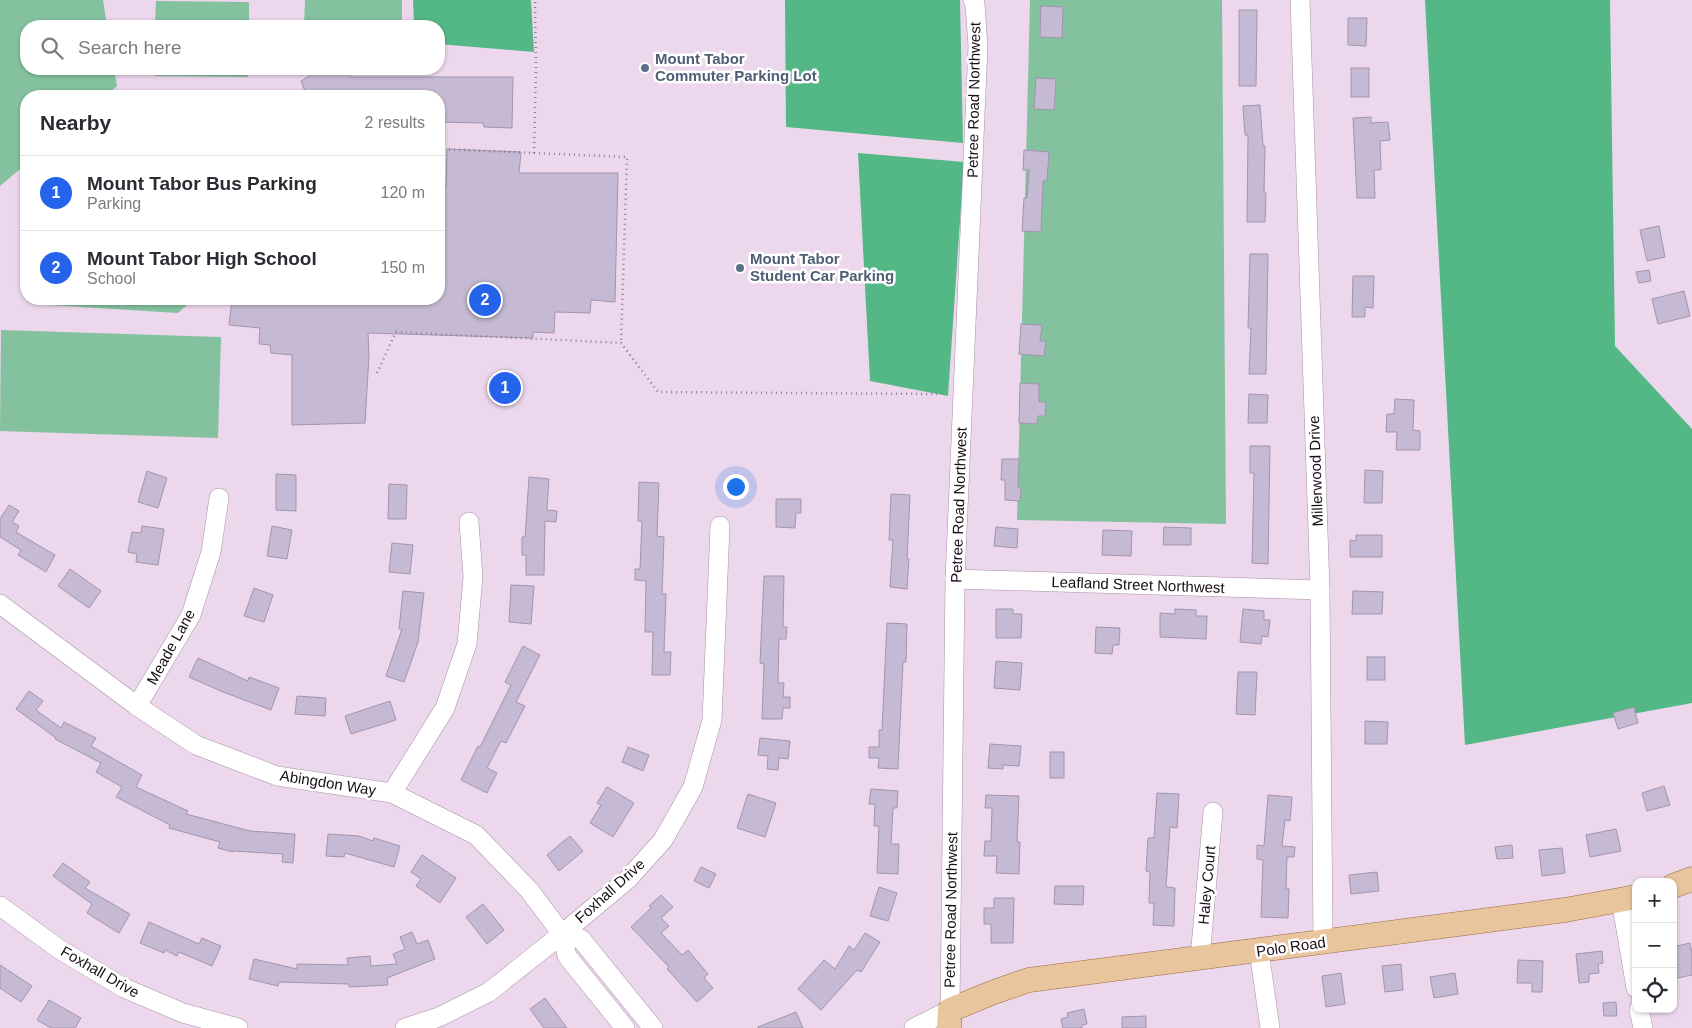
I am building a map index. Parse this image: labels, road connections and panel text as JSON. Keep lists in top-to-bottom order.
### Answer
{
  "streets": {
    "main road": ["Polo Road"],
    "street": [
      "Petree Road Northwest",
      "Millerwood Drive",
      "Leafland Street Northwest",
      "Meade Lane",
      "Abingdon Way",
      "Haley Court",
      "Foxhall Drive"
    ]
  },
  "crossings": [
    ["Petree Road Northwest", "Leafland Street Northwest"],
    ["Petree Road Northwest", "Polo Road"],
    ["Millerwood Drive", "Leafland Street Northwest"],
    ["Millerwood Drive", "Polo Road"],
    ["Meade Lane", "Abingdon Way"],
    ["Abingdon Way", "Foxhall Drive"],
    ["Haley Court", "Polo Road"]
  ],
  "places": ["Mount Tabor Commuter Parking Lot", "Mount Tabor Student Car Parking"],
  "page": {
    "search": "Search here",
    "heading": ["Nearby", "2 results"],
    "list": [
      {
        "mark": "1",
        "name": "Mount Tabor Bus Parking",
        "note": "Parking",
        "value": "120 m"
      },
      {
        "mark": "2",
        "name": "Mount Tabor High School",
        "note": "School",
        "value": "150 m"
      }
    ],
    "pins": ["2", "1"],
    "map_buttons": ["+", "−"]
  }
}
